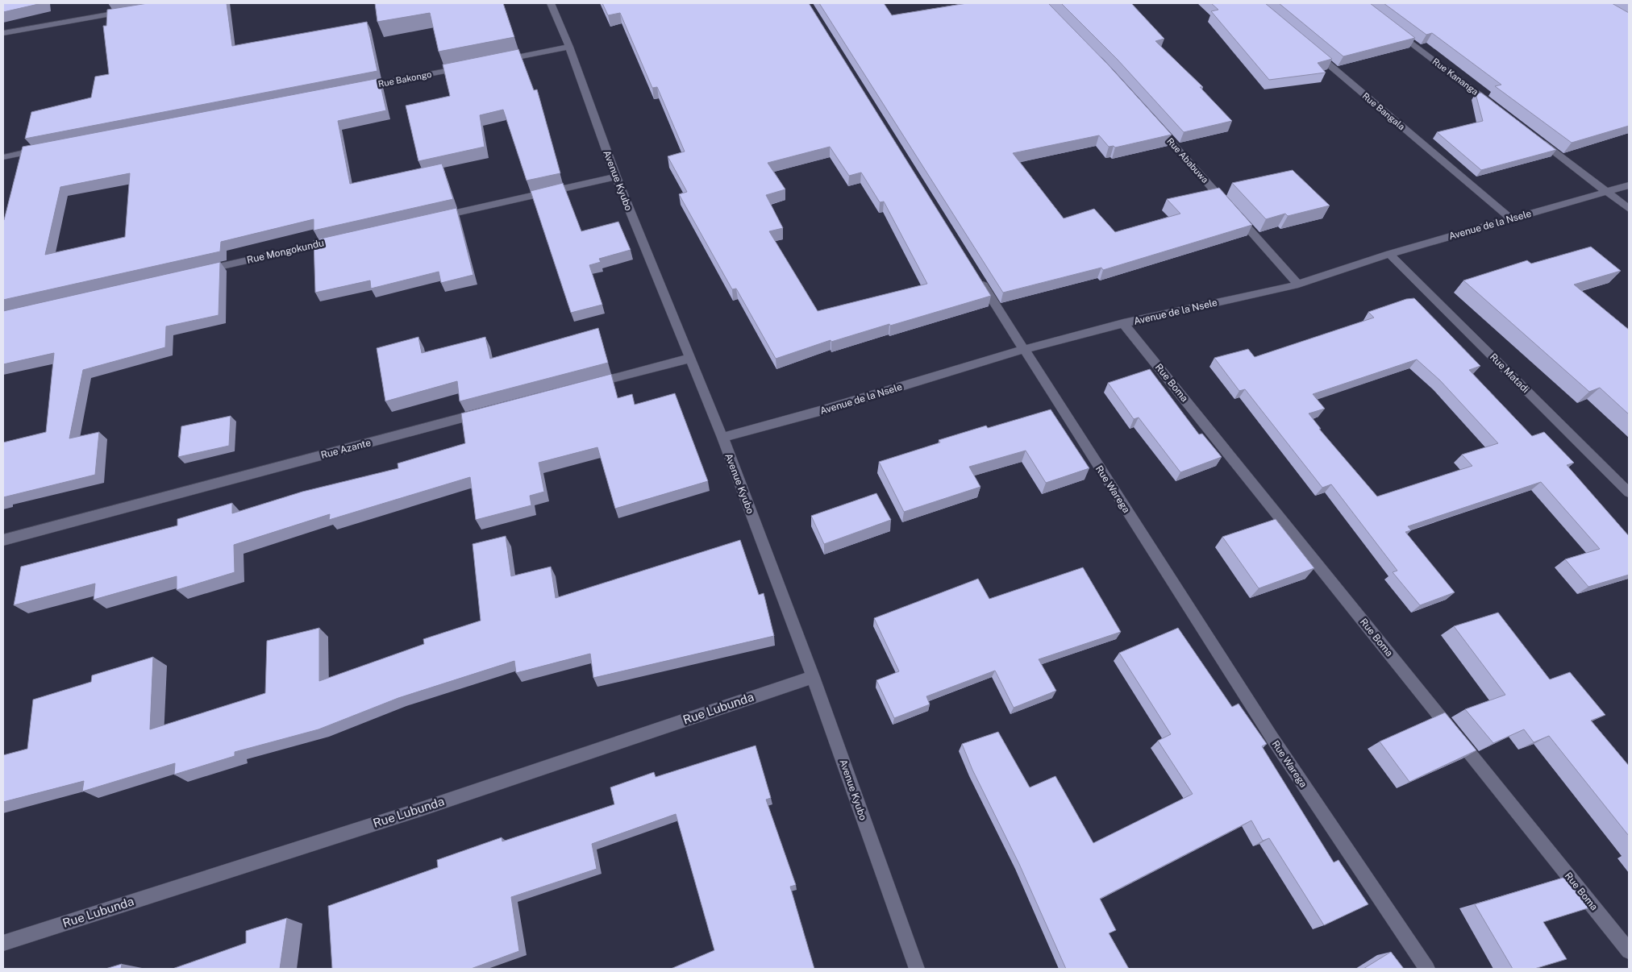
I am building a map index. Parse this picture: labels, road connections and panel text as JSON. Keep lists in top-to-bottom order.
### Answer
{
  "streets": {
    "street": [
      "Rue Kananga",
      "Rue Bakongo",
      "Rue Bangala",
      "Rue Ababuwa",
      "Avenue Kyubo",
      "Avenue de la Nsele",
      "Rue Mongokundu",
      "Rue Matadi",
      "Rue Boma",
      "Rue Azante",
      "Rue Warega",
      "Rue Lubunda"
    ]
  },
  "crossings": [
    ["Rue Bangala", "Avenue de la Nsele"],
    ["Rue Ababuwa", "Avenue de la Nsele"],
    ["Avenue Kyubo", "Avenue de la Nsele"],
    ["Avenue Kyubo", "Rue Lubunda"],
    ["Avenue de la Nsele", "Rue Matadi"],
    ["Avenue de la Nsele", "Rue Boma"],
    ["Avenue de la Nsele", "Rue Warega"]
  ]
}
